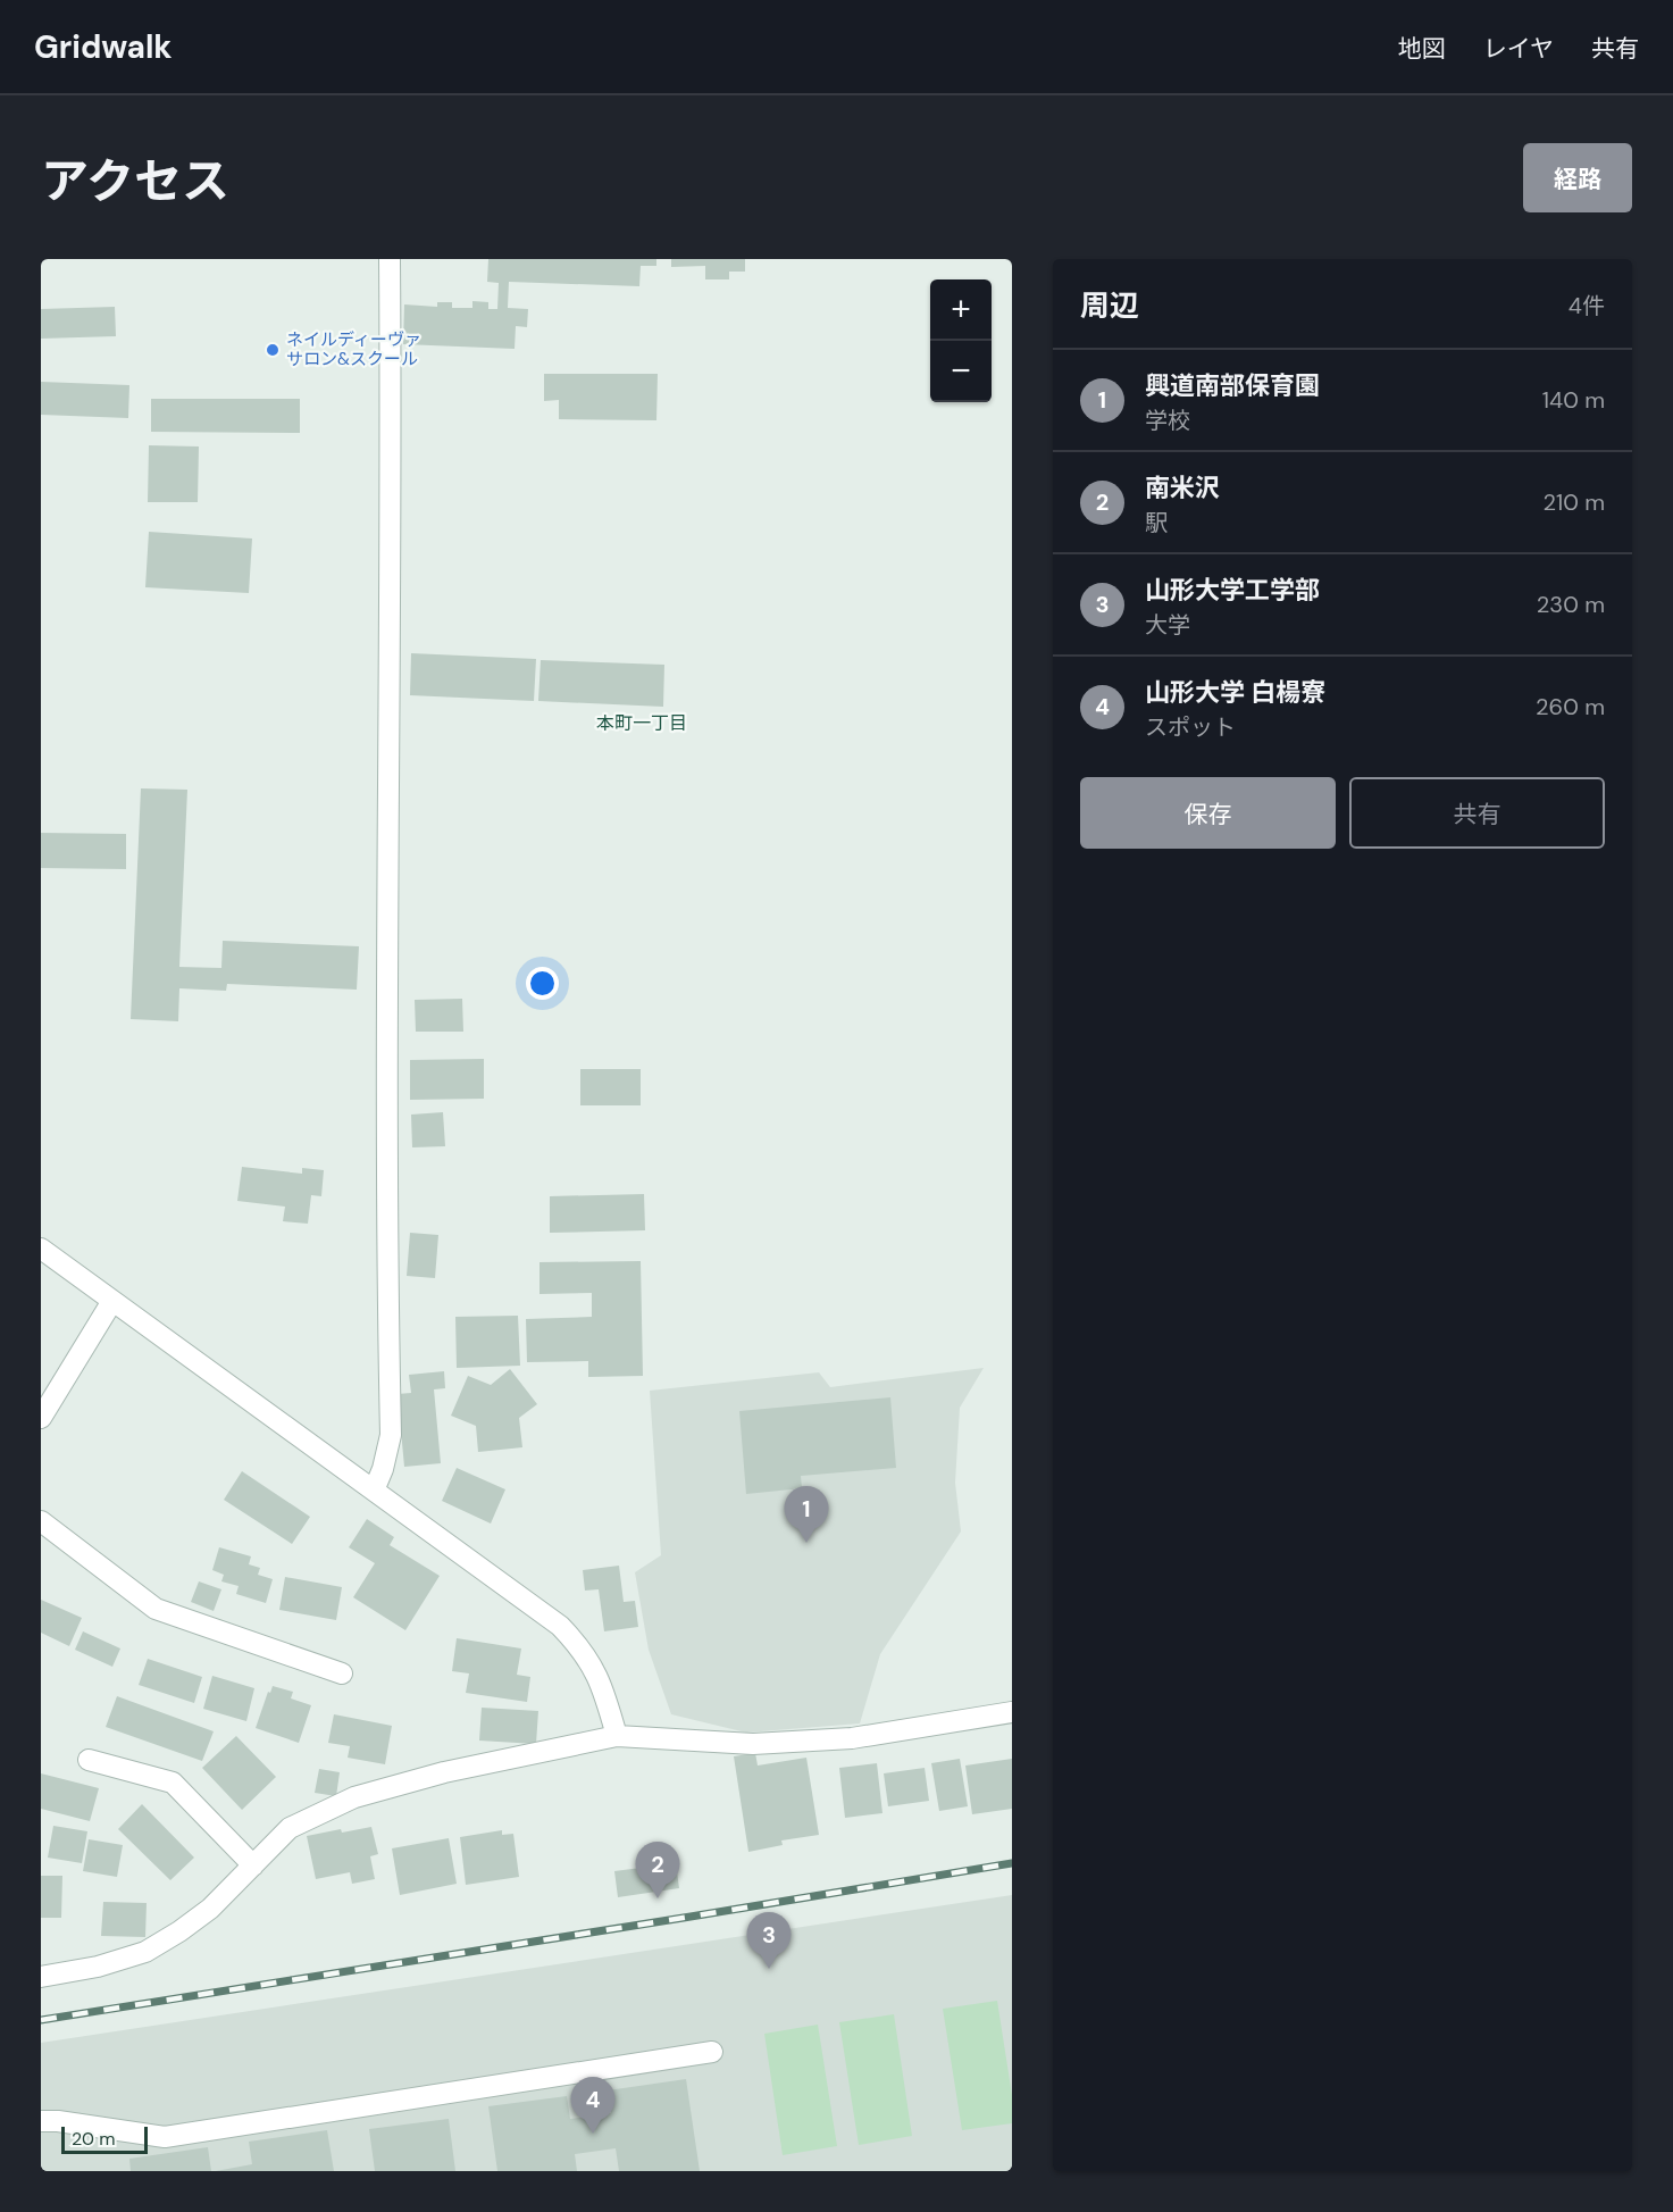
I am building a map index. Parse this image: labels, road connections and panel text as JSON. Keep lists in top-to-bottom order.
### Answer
{
  "districts": ["本町一丁目"],
  "places": ["ネイルディーヴァ サロン&スクール"],
  "scale_bar": "20 m",
  "page": {
    "header": "Gridwalk",
    "nav": ["地図", "レイヤ", "共有"],
    "title": "アクセス",
    "buttons": [
      "経路",
      ["保存", "共有"]
    ],
    "heading": ["周辺", "4件"],
    "map_buttons": ["+", "−"],
    "list": [
      {
        "mark": "1",
        "name": "興道南部保育園",
        "note": "学校",
        "value": "140 m"
      },
      {
        "mark": "2",
        "name": "南米沢",
        "note": "駅",
        "value": "210 m"
      },
      {
        "mark": "3",
        "name": "山形大学工学部",
        "note": "大学",
        "value": "230 m"
      },
      {
        "mark": "4",
        "name": "山形大学 白楊寮",
        "note": "スポット",
        "value": "260 m"
      }
    ],
    "pins": [
      "1",
      "2",
      "3",
      "4"
    ],
    "scale": "20 m"
  }
}
